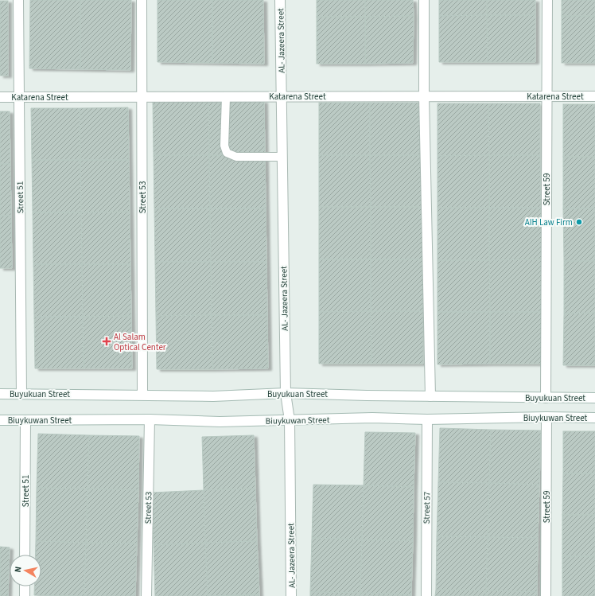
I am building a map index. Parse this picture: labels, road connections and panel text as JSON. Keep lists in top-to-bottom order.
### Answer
{
  "streets": {
    "street": [
      "AL- Jazeera Street",
      "Katarena Street",
      "Street 59",
      "Street 51",
      "Street 53",
      "Buyukuan Street",
      "Biuykuwan Street",
      "Street 57"
    ]
  },
  "crossings": [
    ["AL- Jazeera Street", "Katarena Street"],
    ["AL- Jazeera Street", "Buyukuan Street"],
    ["AL- Jazeera Street", "Biuykuwan Street"],
    ["Katarena Street", "Street 59"],
    ["Katarena Street", "Street 51"],
    ["Katarena Street", "Street 53"],
    ["Street 59", "Buyukuan Street"],
    ["Street 59", "Biuykuwan Street"],
    ["Street 51", "Buyukuan Street"],
    ["Street 51", "Biuykuwan Street"],
    ["Street 53", "Buyukuan Street"],
    ["Street 53", "Biuykuwan Street"],
    ["Biuykuwan Street", "Street 57"]
  ],
  "places": {
    "other": ["AIH Law Firm"],
    "health": ["Al Salam Optical Center"]
  },
  "north": "left"
}
